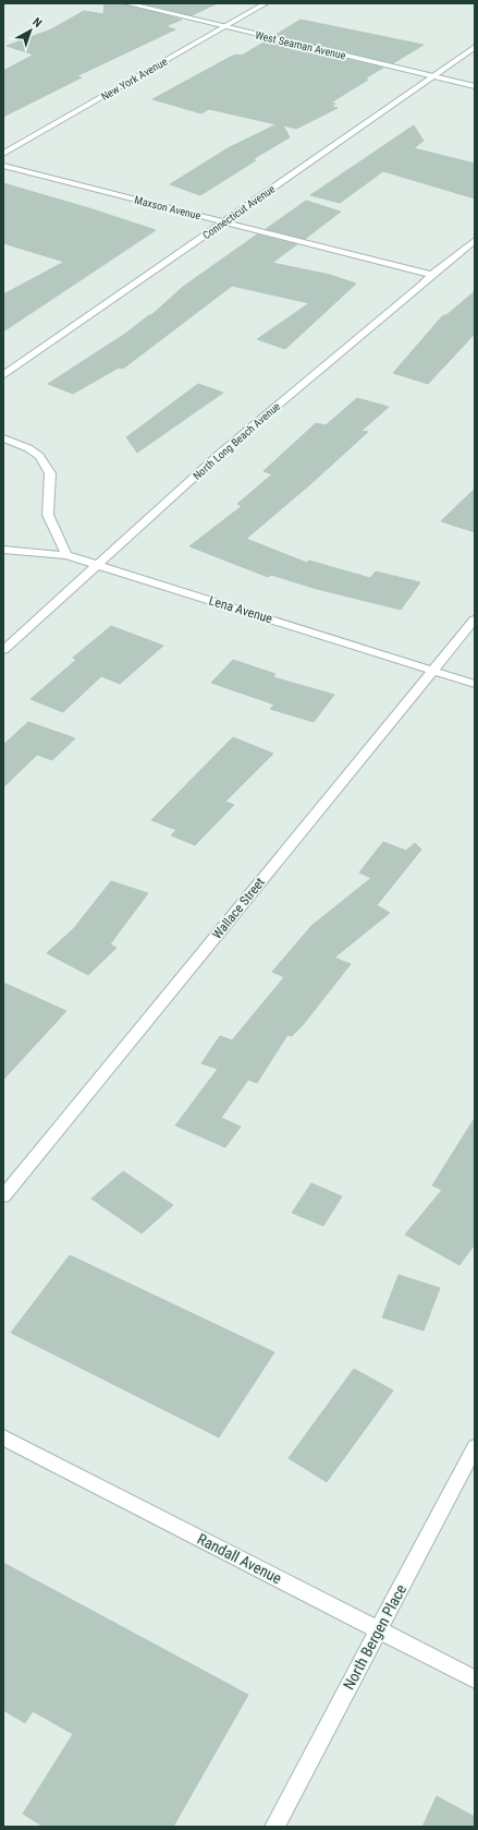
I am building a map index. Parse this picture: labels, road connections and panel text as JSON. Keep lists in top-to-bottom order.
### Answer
{
  "streets": {
    "street": [
      "West Seaman Avenue",
      "New York Avenue",
      "Maxson Avenue",
      "Connecticut Avenue",
      "North Long Beach Avenue",
      "Lena Avenue",
      "Wallace Street",
      "Randall Avenue",
      "North Bergen Place"
    ]
  },
  "crossings": [
    ["West Seaman Avenue", "New York Avenue"],
    ["West Seaman Avenue", "Connecticut Avenue"],
    ["Maxson Avenue", "Connecticut Avenue"],
    ["Maxson Avenue", "North Long Beach Avenue"],
    ["North Long Beach Avenue", "Lena Avenue"],
    ["Lena Avenue", "Wallace Street"],
    ["Randall Avenue", "North Bergen Place"]
  ],
  "north": "top right"
}
